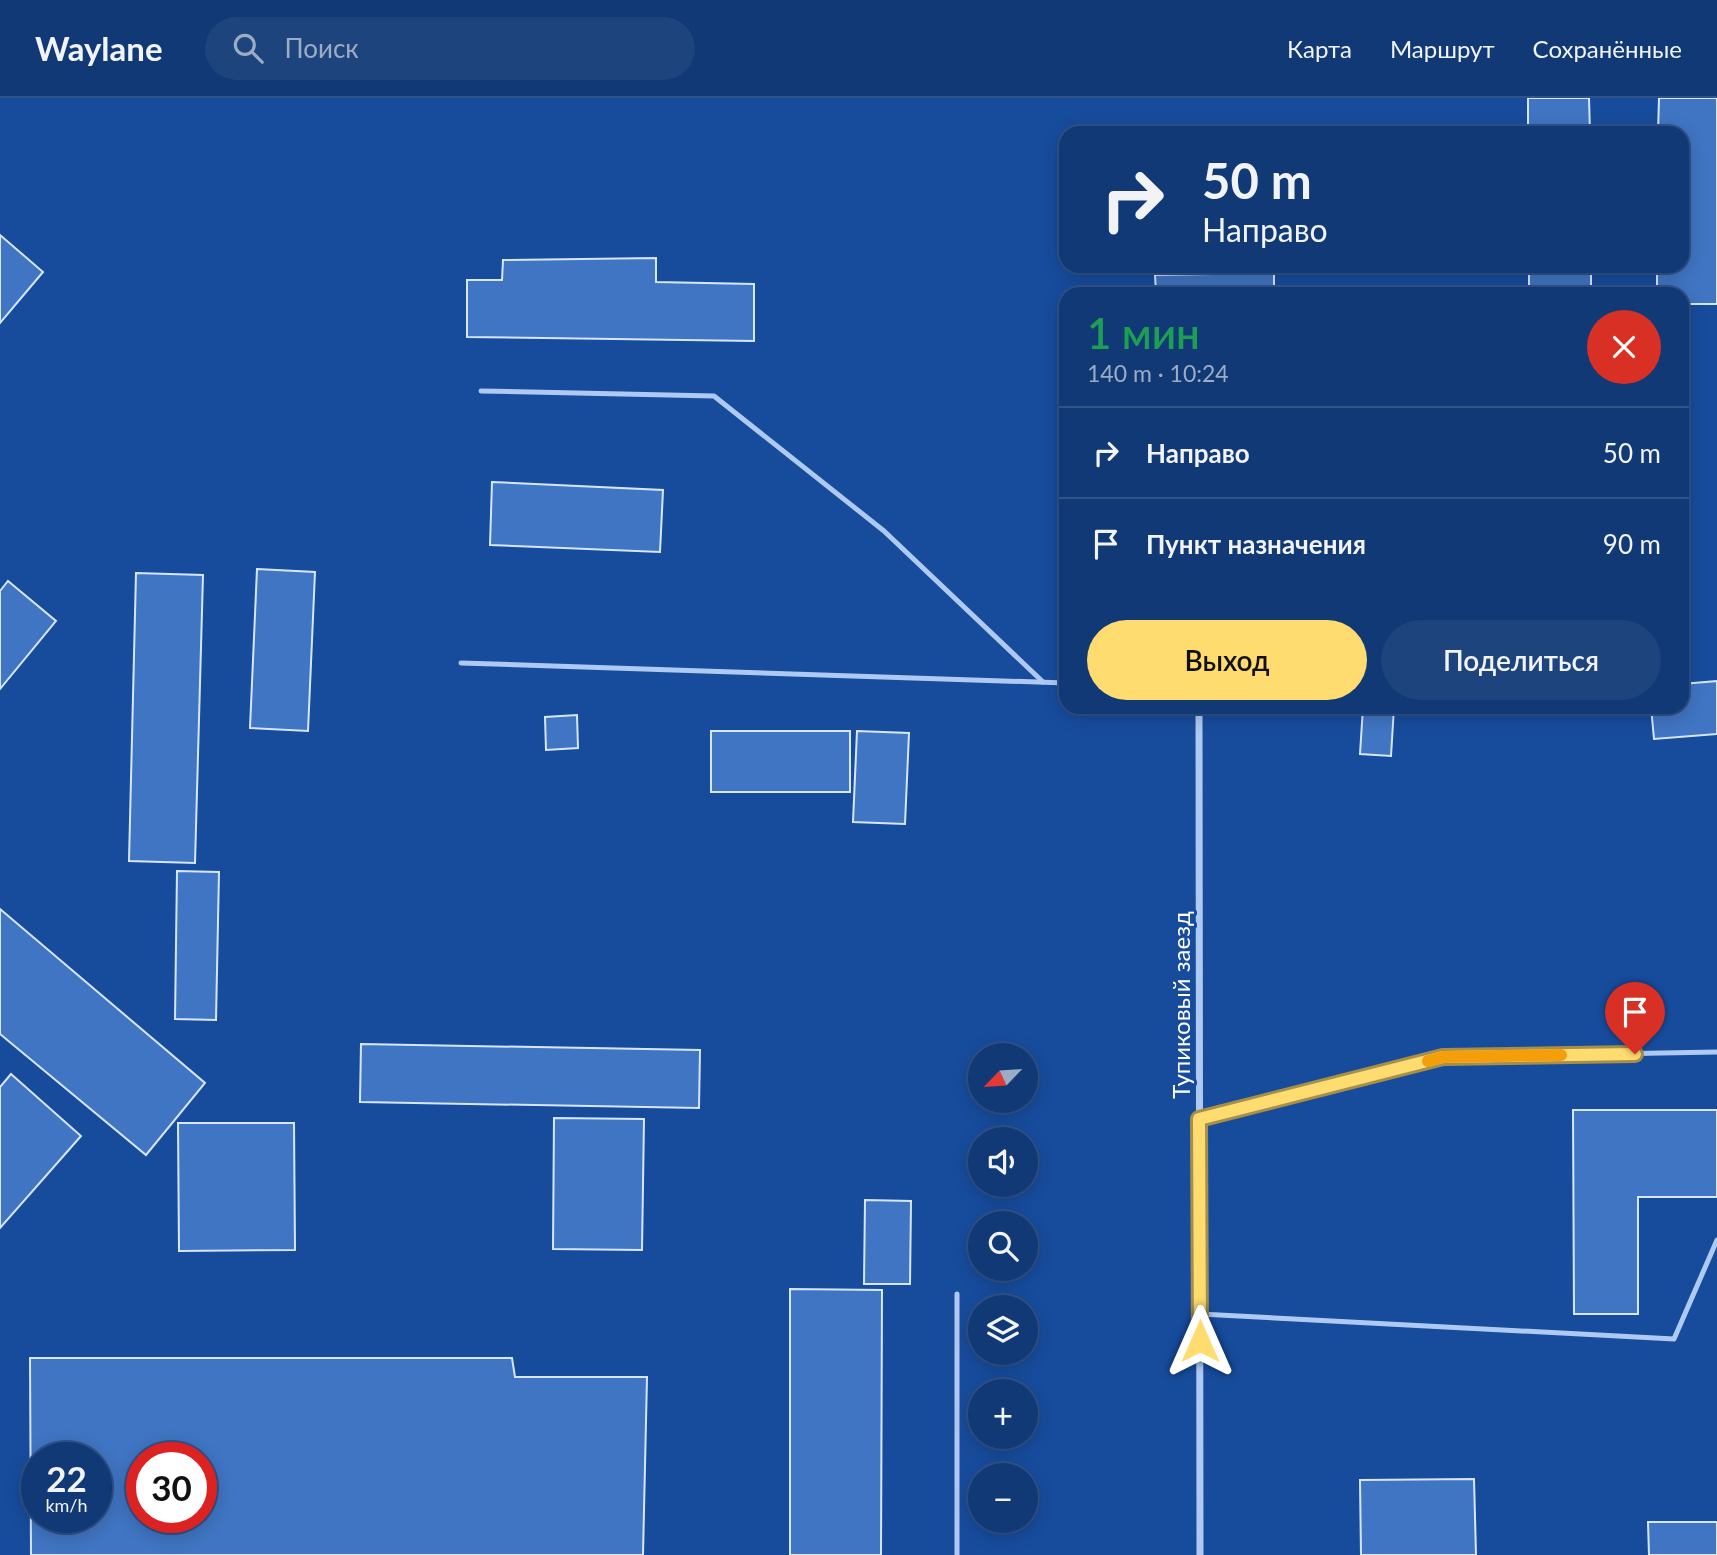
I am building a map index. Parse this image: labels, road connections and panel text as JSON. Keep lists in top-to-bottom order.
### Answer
{
  "streets": {
    "street": ["Тупиковый заезд"]
  },
  "north": "bottom left",
  "page": {
    "header": "Waylane",
    "search": "Поиск",
    "nav": ["Карта", "Маршрут", "Сохранённые"],
    "turn": ["50 m", "Направо"],
    "heading": ["1 мин", "140 m · 10:24"],
    "list": [
      {
        "name": "Направо",
        "value": "50 m"
      },
      {
        "name": "Пункт назначения",
        "value": "90 m"
      }
    ],
    "buttons": ["Выход", "Поделиться"],
    "map_buttons": ["+", "−"],
    "speed": "22 km/h",
    "limit": "30"
  }
}
